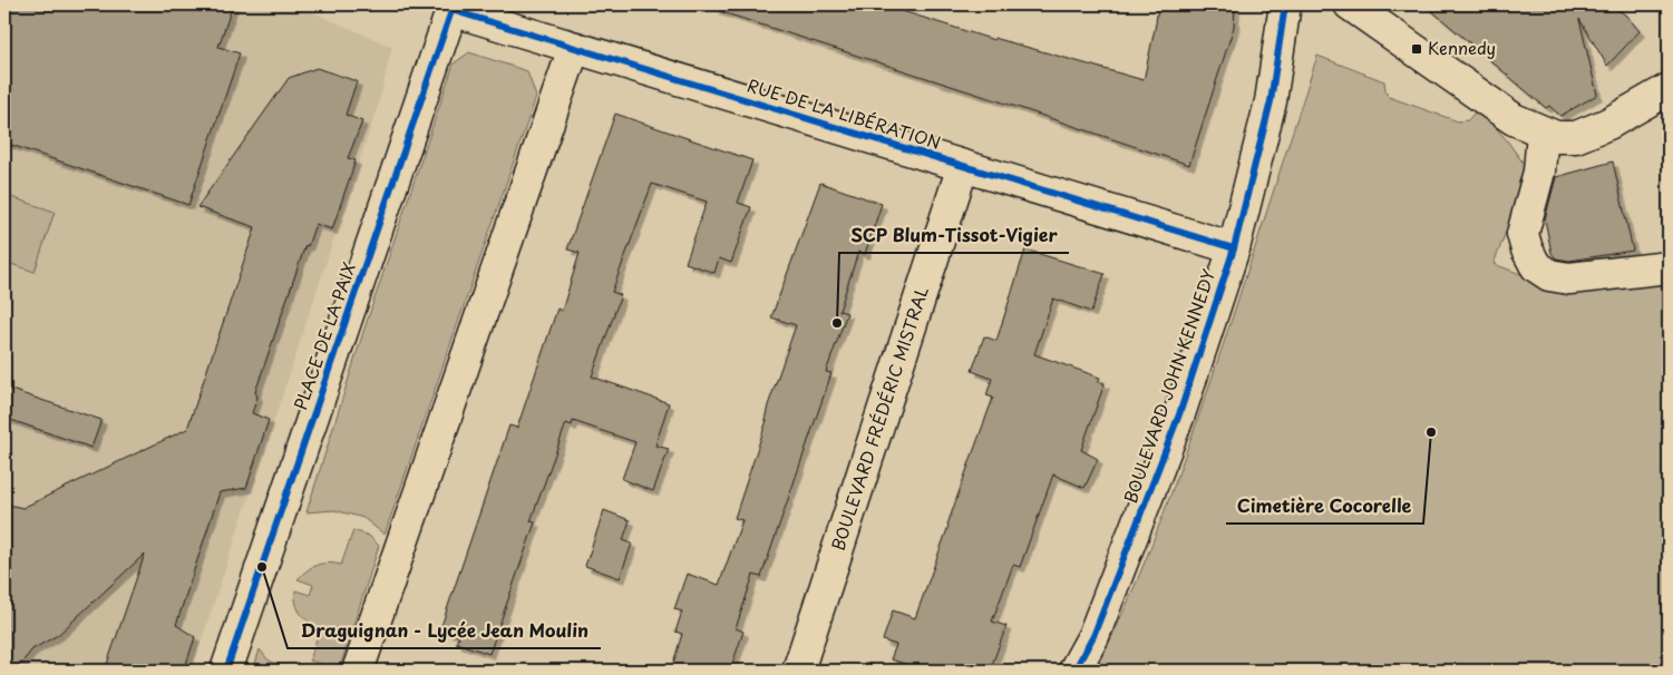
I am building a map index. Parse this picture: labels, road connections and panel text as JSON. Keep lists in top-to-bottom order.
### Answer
{
  "streets": {
    "street": [
      "RUE DE LA LIBÉRATION",
      "PLACE DE LA PAIX",
      "BOULEVARD JOHN KENNEDY",
      "BOULEVARD FRÉDÉRIC MISTRAL"
    ]
  },
  "crossings": [
    ["RUE DE LA LIBÉRATION", "PLACE DE LA PAIX"],
    ["RUE DE LA LIBÉRATION", "BOULEVARD JOHN KENNEDY"],
    ["RUE DE LA LIBÉRATION", "BOULEVARD FRÉDÉRIC MISTRAL"]
  ],
  "places": {
    "transit": ["Kennedy"],
    "other": ["SCP Blum-Tissot-Vigier", "Cimetière Cocorelle", "Draguignan - Lycée Jean Moulin"]
  }
}
